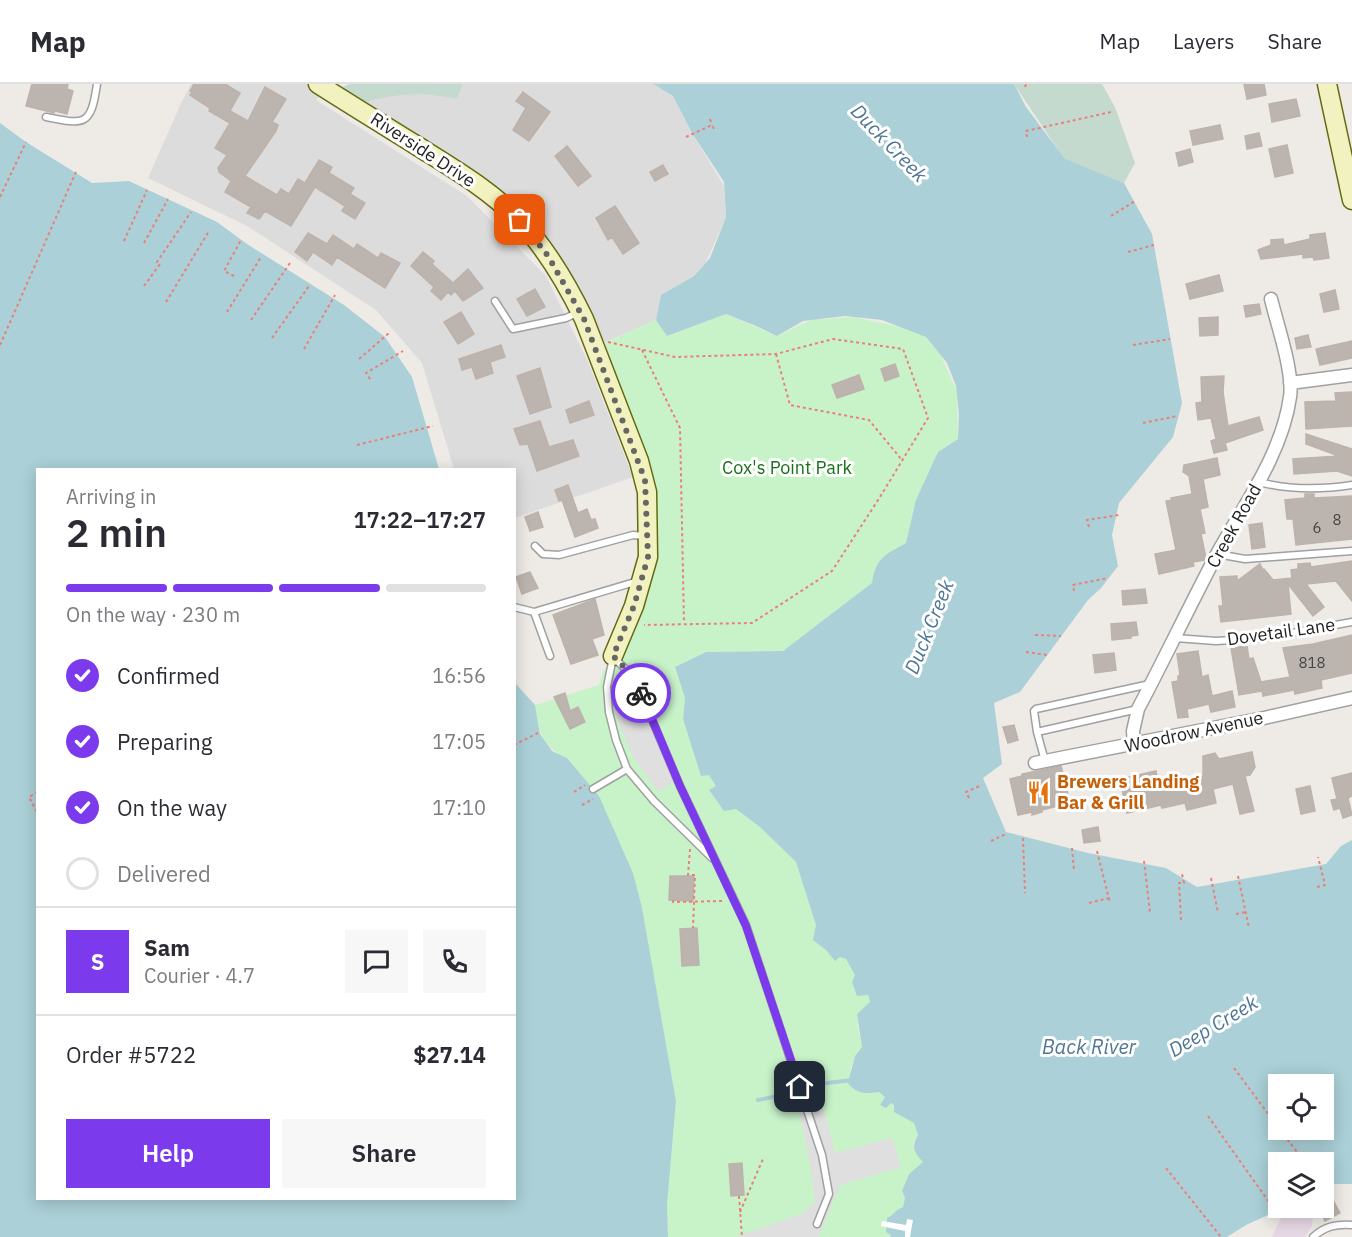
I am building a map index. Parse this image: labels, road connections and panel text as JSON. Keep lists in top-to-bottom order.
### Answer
{
  "streets": {
    "street": ["Riverside Drive", "Creek Road", "Woodrow Avenue"],
    "lane": ["Dovetail Lane"]
  },
  "crossings": [
    ["Creek Road", "Dovetail Lane"],
    ["Creek Road", "Woodrow Avenue"]
  ],
  "water": ["Duck Creek", "Deep Creek", "Back River"],
  "parks": ["Cox's Point Park"],
  "places": {
    "restaurant": ["Brewers Landing Bar & Grill"]
  },
  "house_numbers": ["8", "6", "818"],
  "page": {
    "header": "Map",
    "nav": ["Map", "Layers", "Share"],
    "heading": ["2 min", "Arriving in", "17:22–17:27"],
    "panel": [
      "Sam",
      "Courier · 4.7",
      "Order #5722",
      "$27.14"
    ],
    "bar": "On the way · 230 m",
    "list": [
      ["Confirmed", "16:56"],
      ["Preparing", "17:05"],
      ["On the way", "17:10"],
      "Delivered"
    ],
    "round": "S",
    "buttons": ["Help", "Share"]
  }
}
